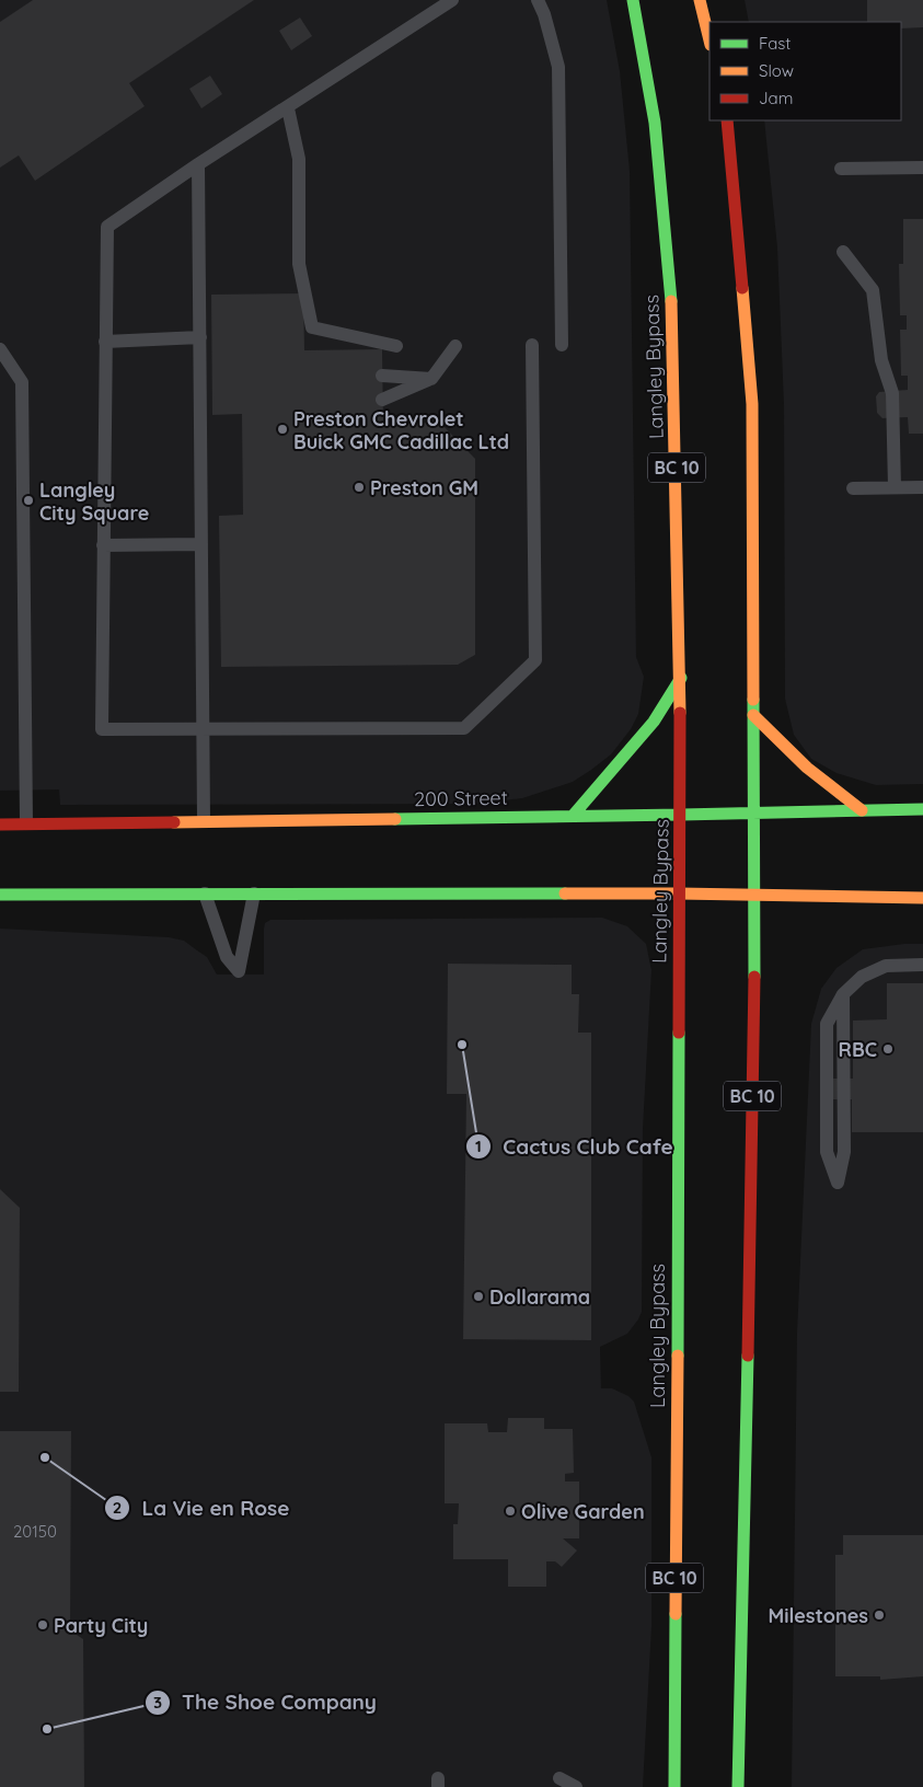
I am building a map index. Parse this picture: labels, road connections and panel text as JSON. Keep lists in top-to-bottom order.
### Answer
{
  "streets": {
    "main road": ["Langley Bypass", "BC 10", "200 Street"]
  },
  "crossings": [
    ["Langley Bypass", "200 Street"],
    ["BC 10", "200 Street"]
  ],
  "places": [
    "Preston Chevrolet Buick GMC Cadillac Ltd",
    "Preston GM",
    "Langley City Square",
    "Cactus Club Cafe",
    "RBC",
    "Dollarama",
    "La Vie en Rose",
    "Olive Garden",
    "Milestones",
    "Party City",
    "The Shoe Company"
  ],
  "house_numbers": ["20150"],
  "legend": ["Fast", "Slow", "Jam"]
}
